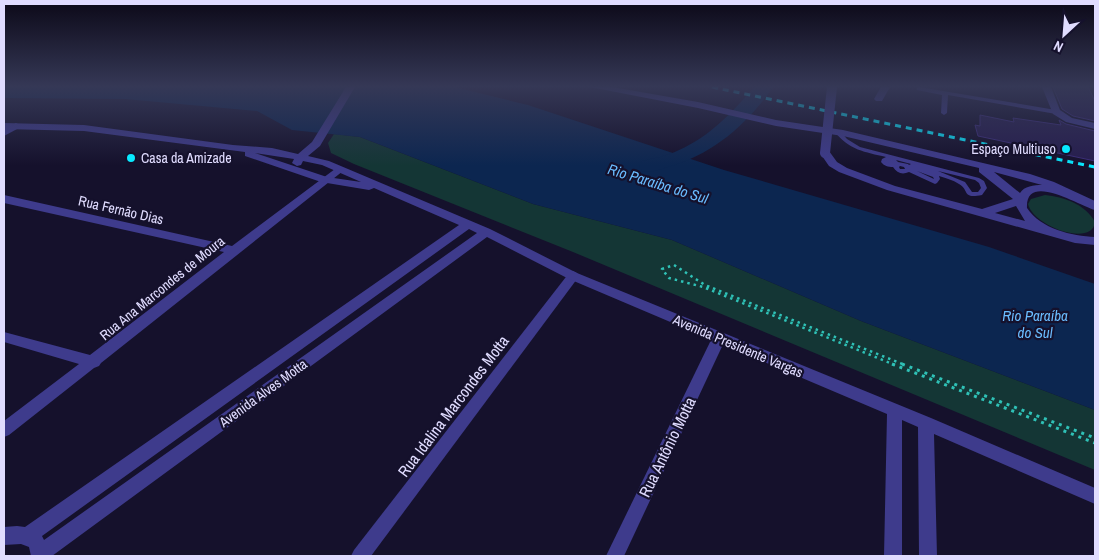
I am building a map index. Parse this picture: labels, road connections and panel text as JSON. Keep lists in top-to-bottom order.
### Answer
{
  "streets": {
    "street": [
      "Rua Fernão Dias",
      "Rua Ana Marcondes de Moura",
      "Avenida Presidente Vargas",
      "Avenida Alves Motta",
      "Rua Idalina Marcondes Motta",
      "Rua Antônio Motta"
    ]
  },
  "crossings": [
    ["Rua Fernão Dias", "Rua Ana Marcondes de Moura"],
    ["Rua Ana Marcondes de Moura", "Avenida Presidente Vargas"],
    ["Avenida Presidente Vargas", "Avenida Alves Motta"],
    ["Avenida Presidente Vargas", "Rua Idalina Marcondes Motta"],
    ["Avenida Presidente Vargas", "Rua Antônio Motta"]
  ],
  "water": ["Rio Paraíba do Sul"],
  "places": ["Espaço Multiuso", "Casa da Amizade"],
  "north": "bottom left"
}
